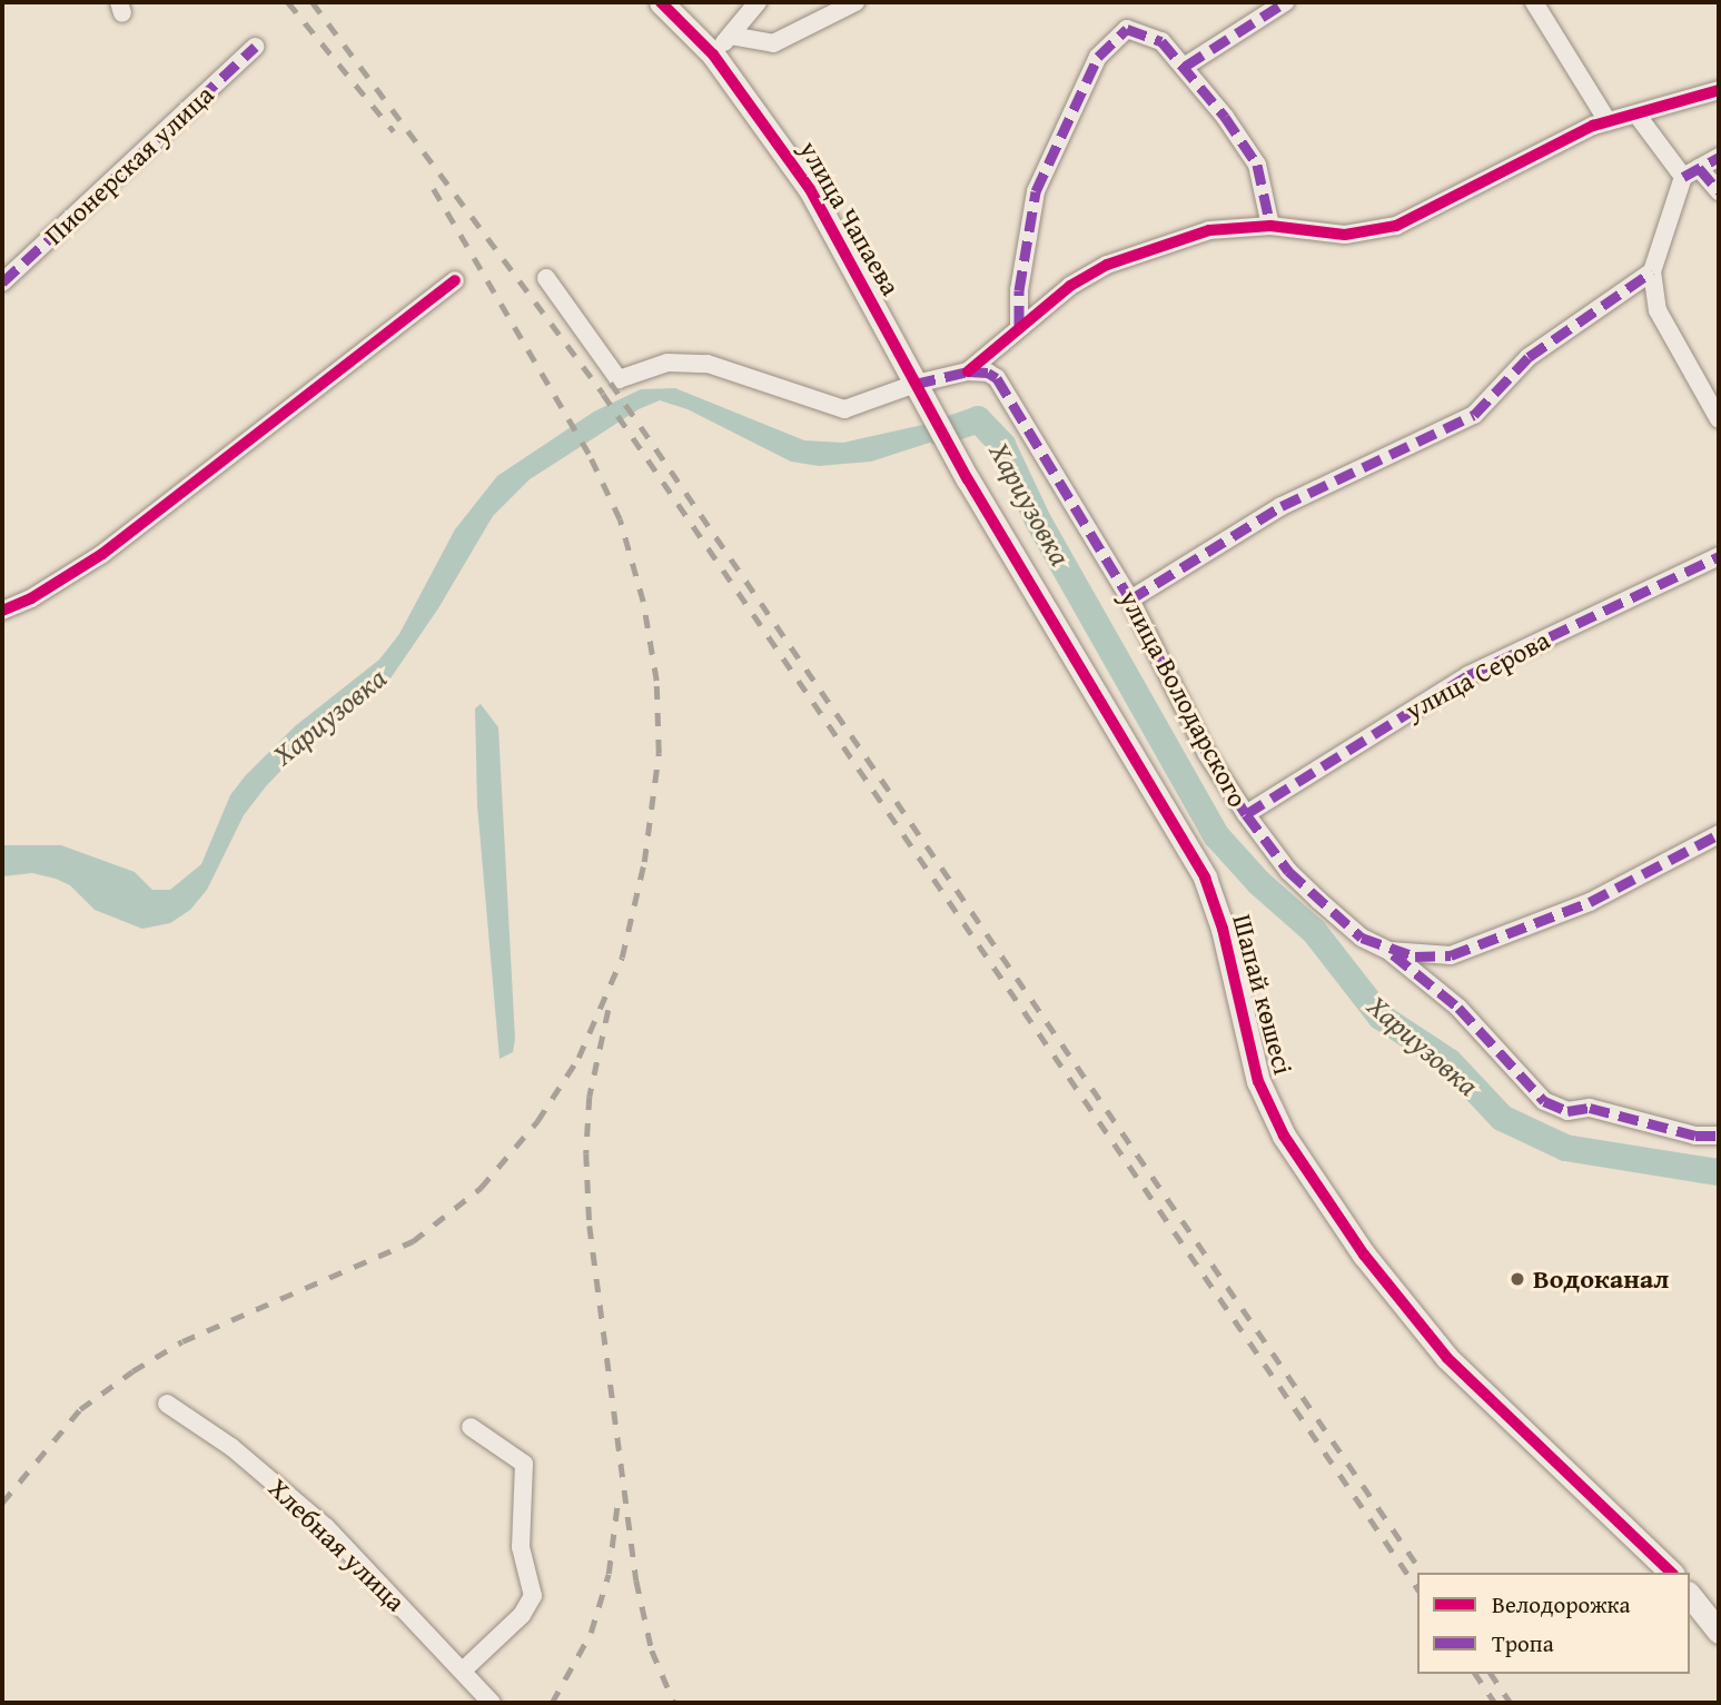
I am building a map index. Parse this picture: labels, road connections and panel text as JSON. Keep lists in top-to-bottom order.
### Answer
{
  "streets": {
    "street": [
      "Пионерская улица",
      "улица Чапаева",
      "улица Серова",
      "улица Володарского",
      "Шапай көшесі",
      "Хлебная улица"
    ]
  },
  "crossings": [
    ["улица Чапаева", "Шапай көшесі"],
    ["улица Серова", "улица Володарского"]
  ],
  "water": ["Хариузовка"],
  "places": ["Водоканал"],
  "legend": ["Велодорожка", "Тропа"]
}
